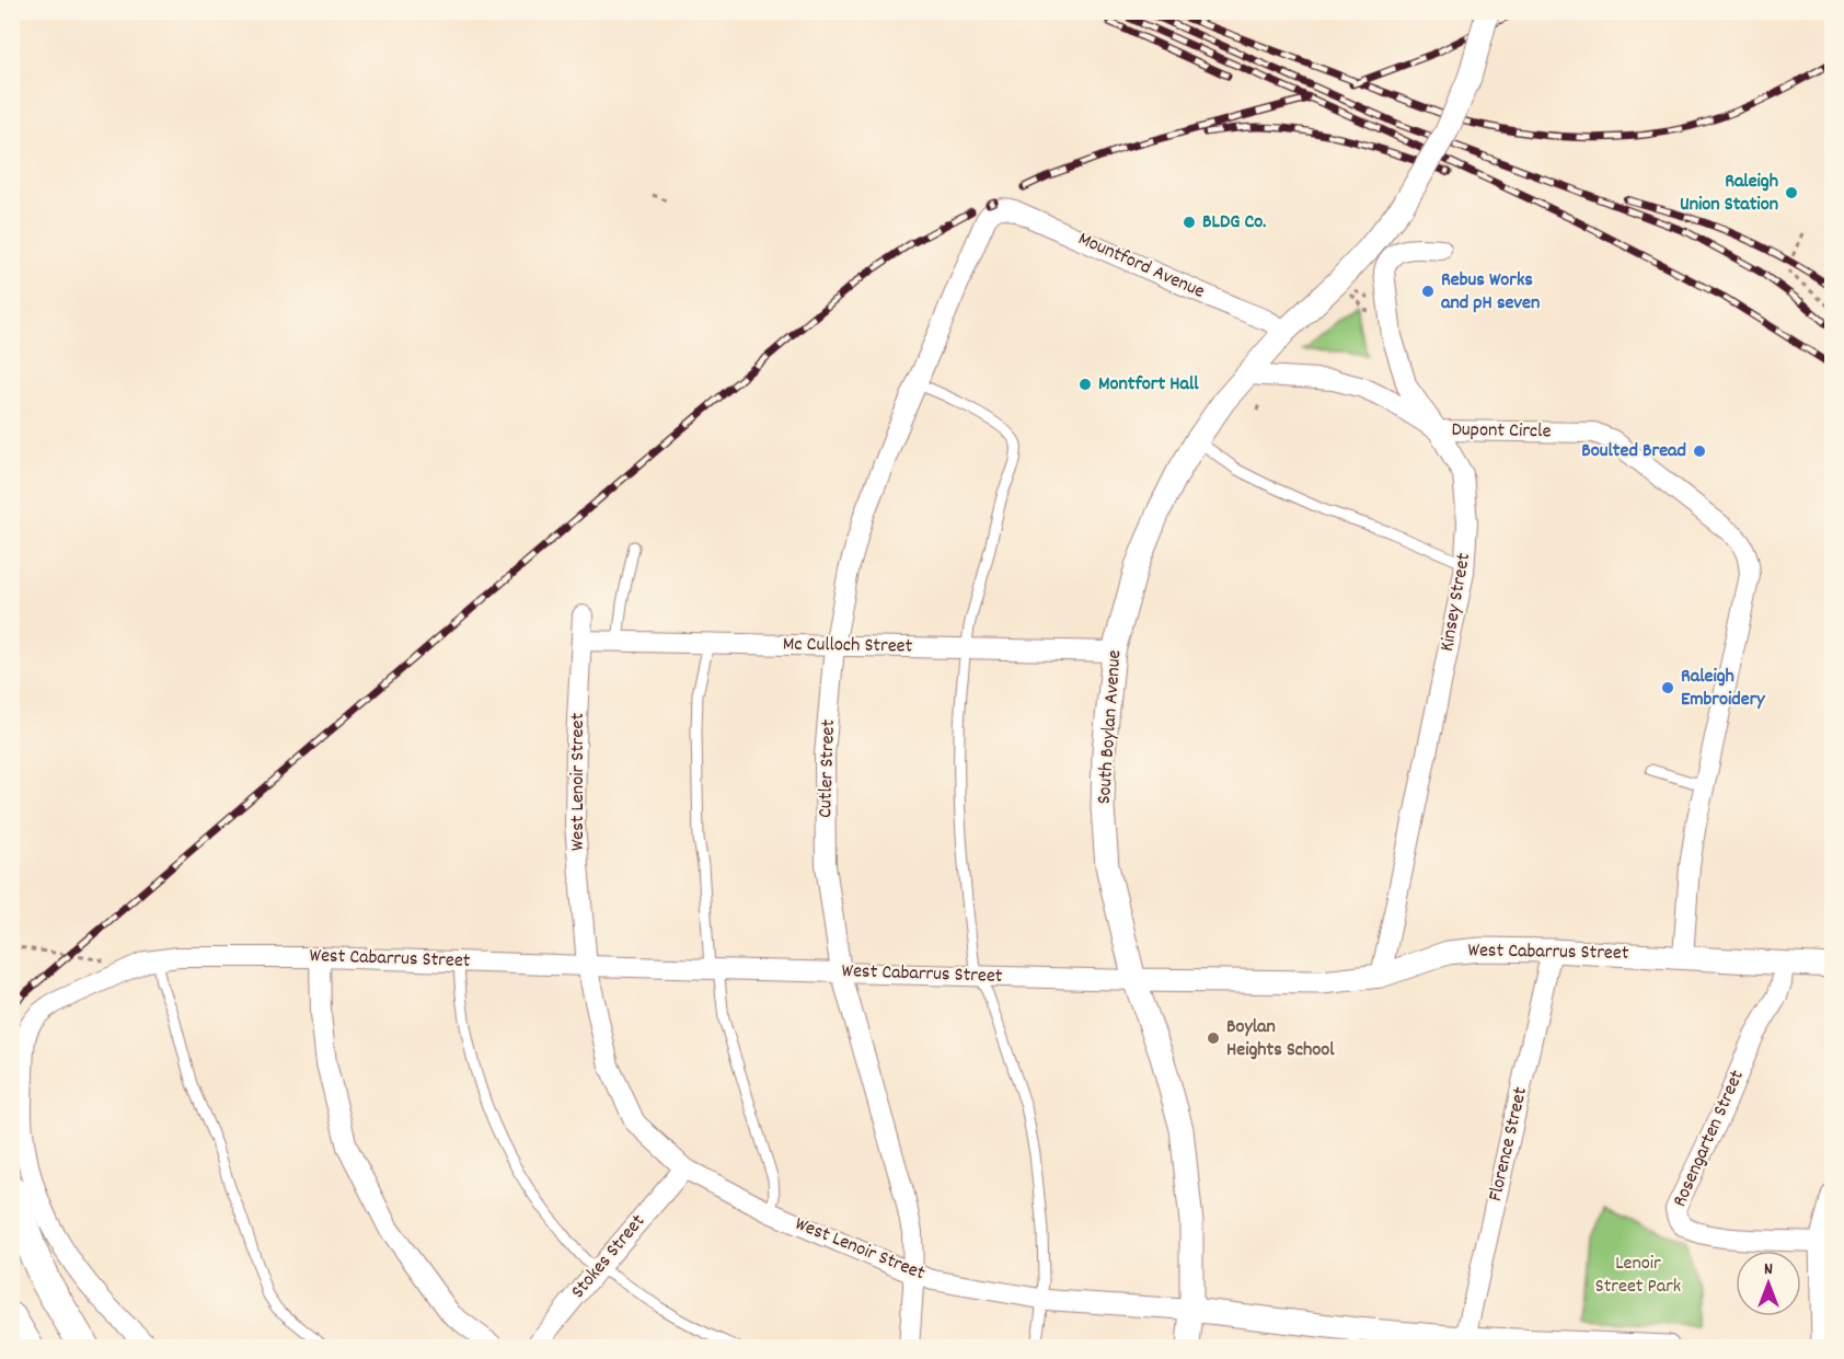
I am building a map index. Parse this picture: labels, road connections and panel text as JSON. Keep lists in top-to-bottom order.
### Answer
{
  "streets": {
    "street": [
      "Mountford Avenue",
      "Dupont Circle",
      "Kinsey Street",
      "Mc Culloch Street",
      "South Boylan Avenue",
      "Cutler Street",
      "West Lenoir Street",
      "West Cabarrus Street",
      "Rosengarten Street",
      "Florence Street",
      "Stokes Street"
    ]
  },
  "crossings": [
    ["Mountford Avenue", "South Boylan Avenue"],
    ["Mountford Avenue", "Cutler Street"],
    ["Dupont Circle", "Kinsey Street"],
    ["Dupont Circle", "South Boylan Avenue"],
    ["Dupont Circle", "West Cabarrus Street"],
    ["Kinsey Street", "West Cabarrus Street"],
    ["Mc Culloch Street", "South Boylan Avenue"],
    ["Mc Culloch Street", "Cutler Street"],
    ["Mc Culloch Street", "West Lenoir Street"],
    ["South Boylan Avenue", "West Lenoir Street"],
    ["South Boylan Avenue", "West Cabarrus Street"],
    ["Cutler Street", "West Lenoir Street"],
    ["Cutler Street", "West Cabarrus Street"],
    ["West Lenoir Street", "West Cabarrus Street"],
    ["West Lenoir Street", "Florence Street"],
    ["West Lenoir Street", "Stokes Street"],
    ["West Cabarrus Street", "Rosengarten Street"],
    ["West Cabarrus Street", "Florence Street"]
  ],
  "parks": ["Lenoir Street Park"],
  "places": [
    "Raleigh Union Station",
    "BLDG Co.",
    "Rebus Works and pH seven",
    "Montfort Hall",
    "Boulted Bread",
    "Raleigh Embroidery",
    "Boylan Heights School"
  ],
  "north": "top"
}
